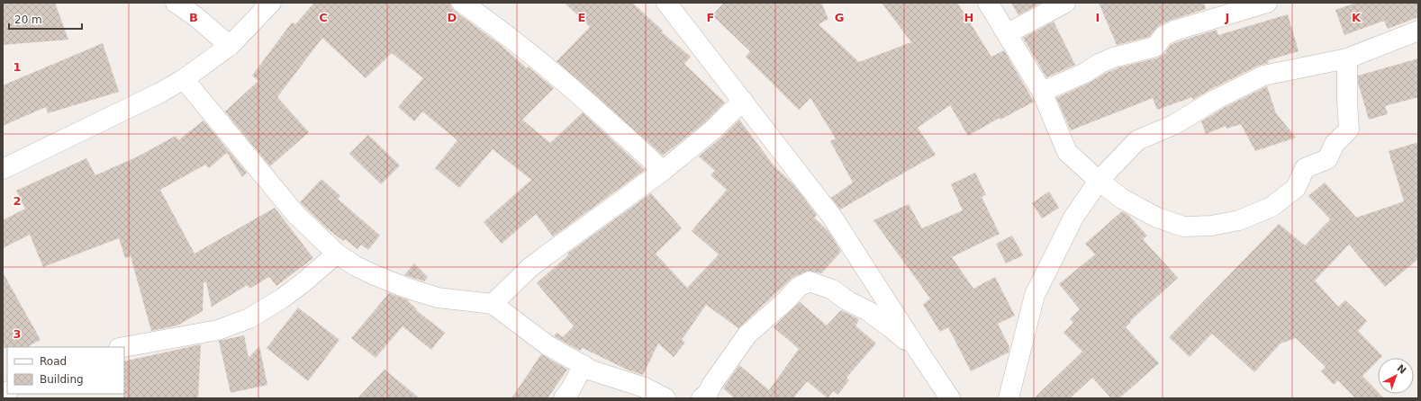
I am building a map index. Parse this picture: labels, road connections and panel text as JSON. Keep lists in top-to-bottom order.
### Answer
{
  "legend": ["Road", "Building"],
  "scale_bar": "20 m",
  "north": "top right",
  "grid": {
    "columns": [
      "B",
      "C",
      "D",
      "E",
      "F",
      "G",
      "H",
      "I",
      "J",
      "K"
    ],
    "rows": ["1", "2", "3"]
  }
}
